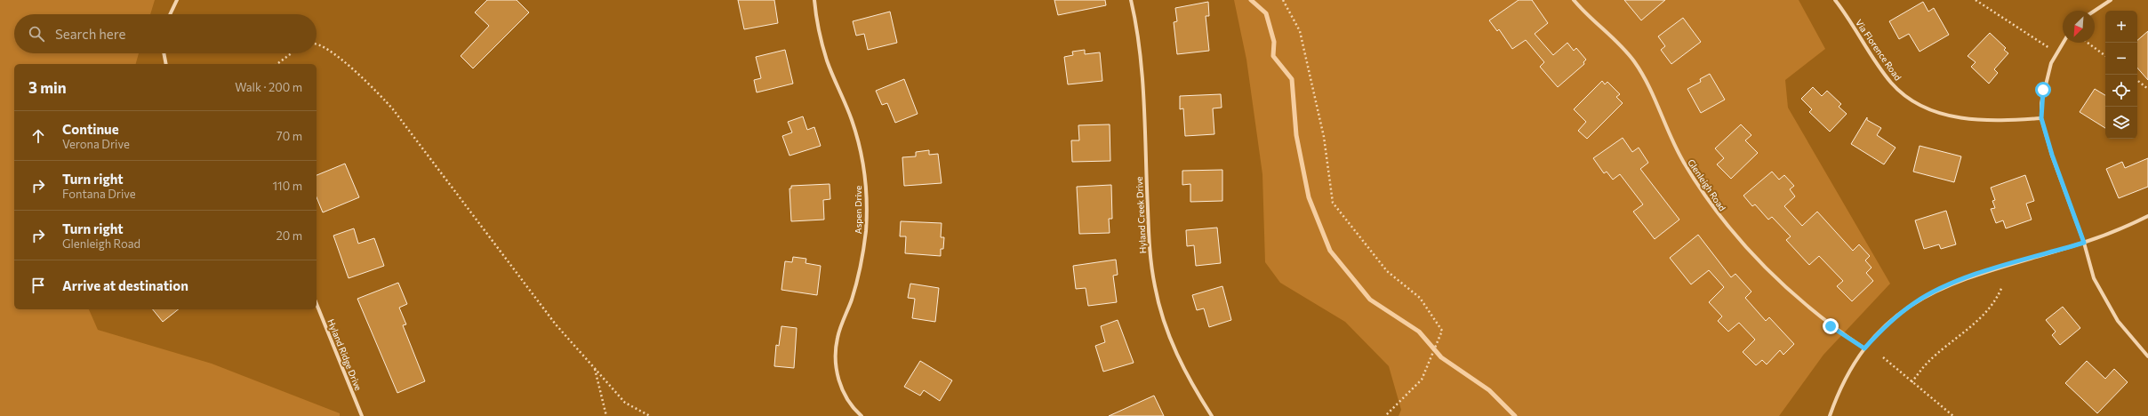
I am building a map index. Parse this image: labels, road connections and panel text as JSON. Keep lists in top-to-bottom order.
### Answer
{
  "streets": {
    "street": [
      "Via Florence Road",
      "Glenleigh Road",
      "Aspen Drive",
      "Hyland Creek Drive",
      "Hyland Ridge Drive"
    ]
  },
  "north": "bottom left",
  "page": {
    "map_buttons": ["+", "−"],
    "search": "Search here",
    "heading": ["3 min", "Walk · 200 m"],
    "list": [
      ["Continue", "Verona Drive", "70 m"],
      ["Turn right", "Fontana Drive", "110 m"],
      ["Turn right", "Glenleigh Road", "20 m"],
      "Arrive at destination"
    ]
  }
}
